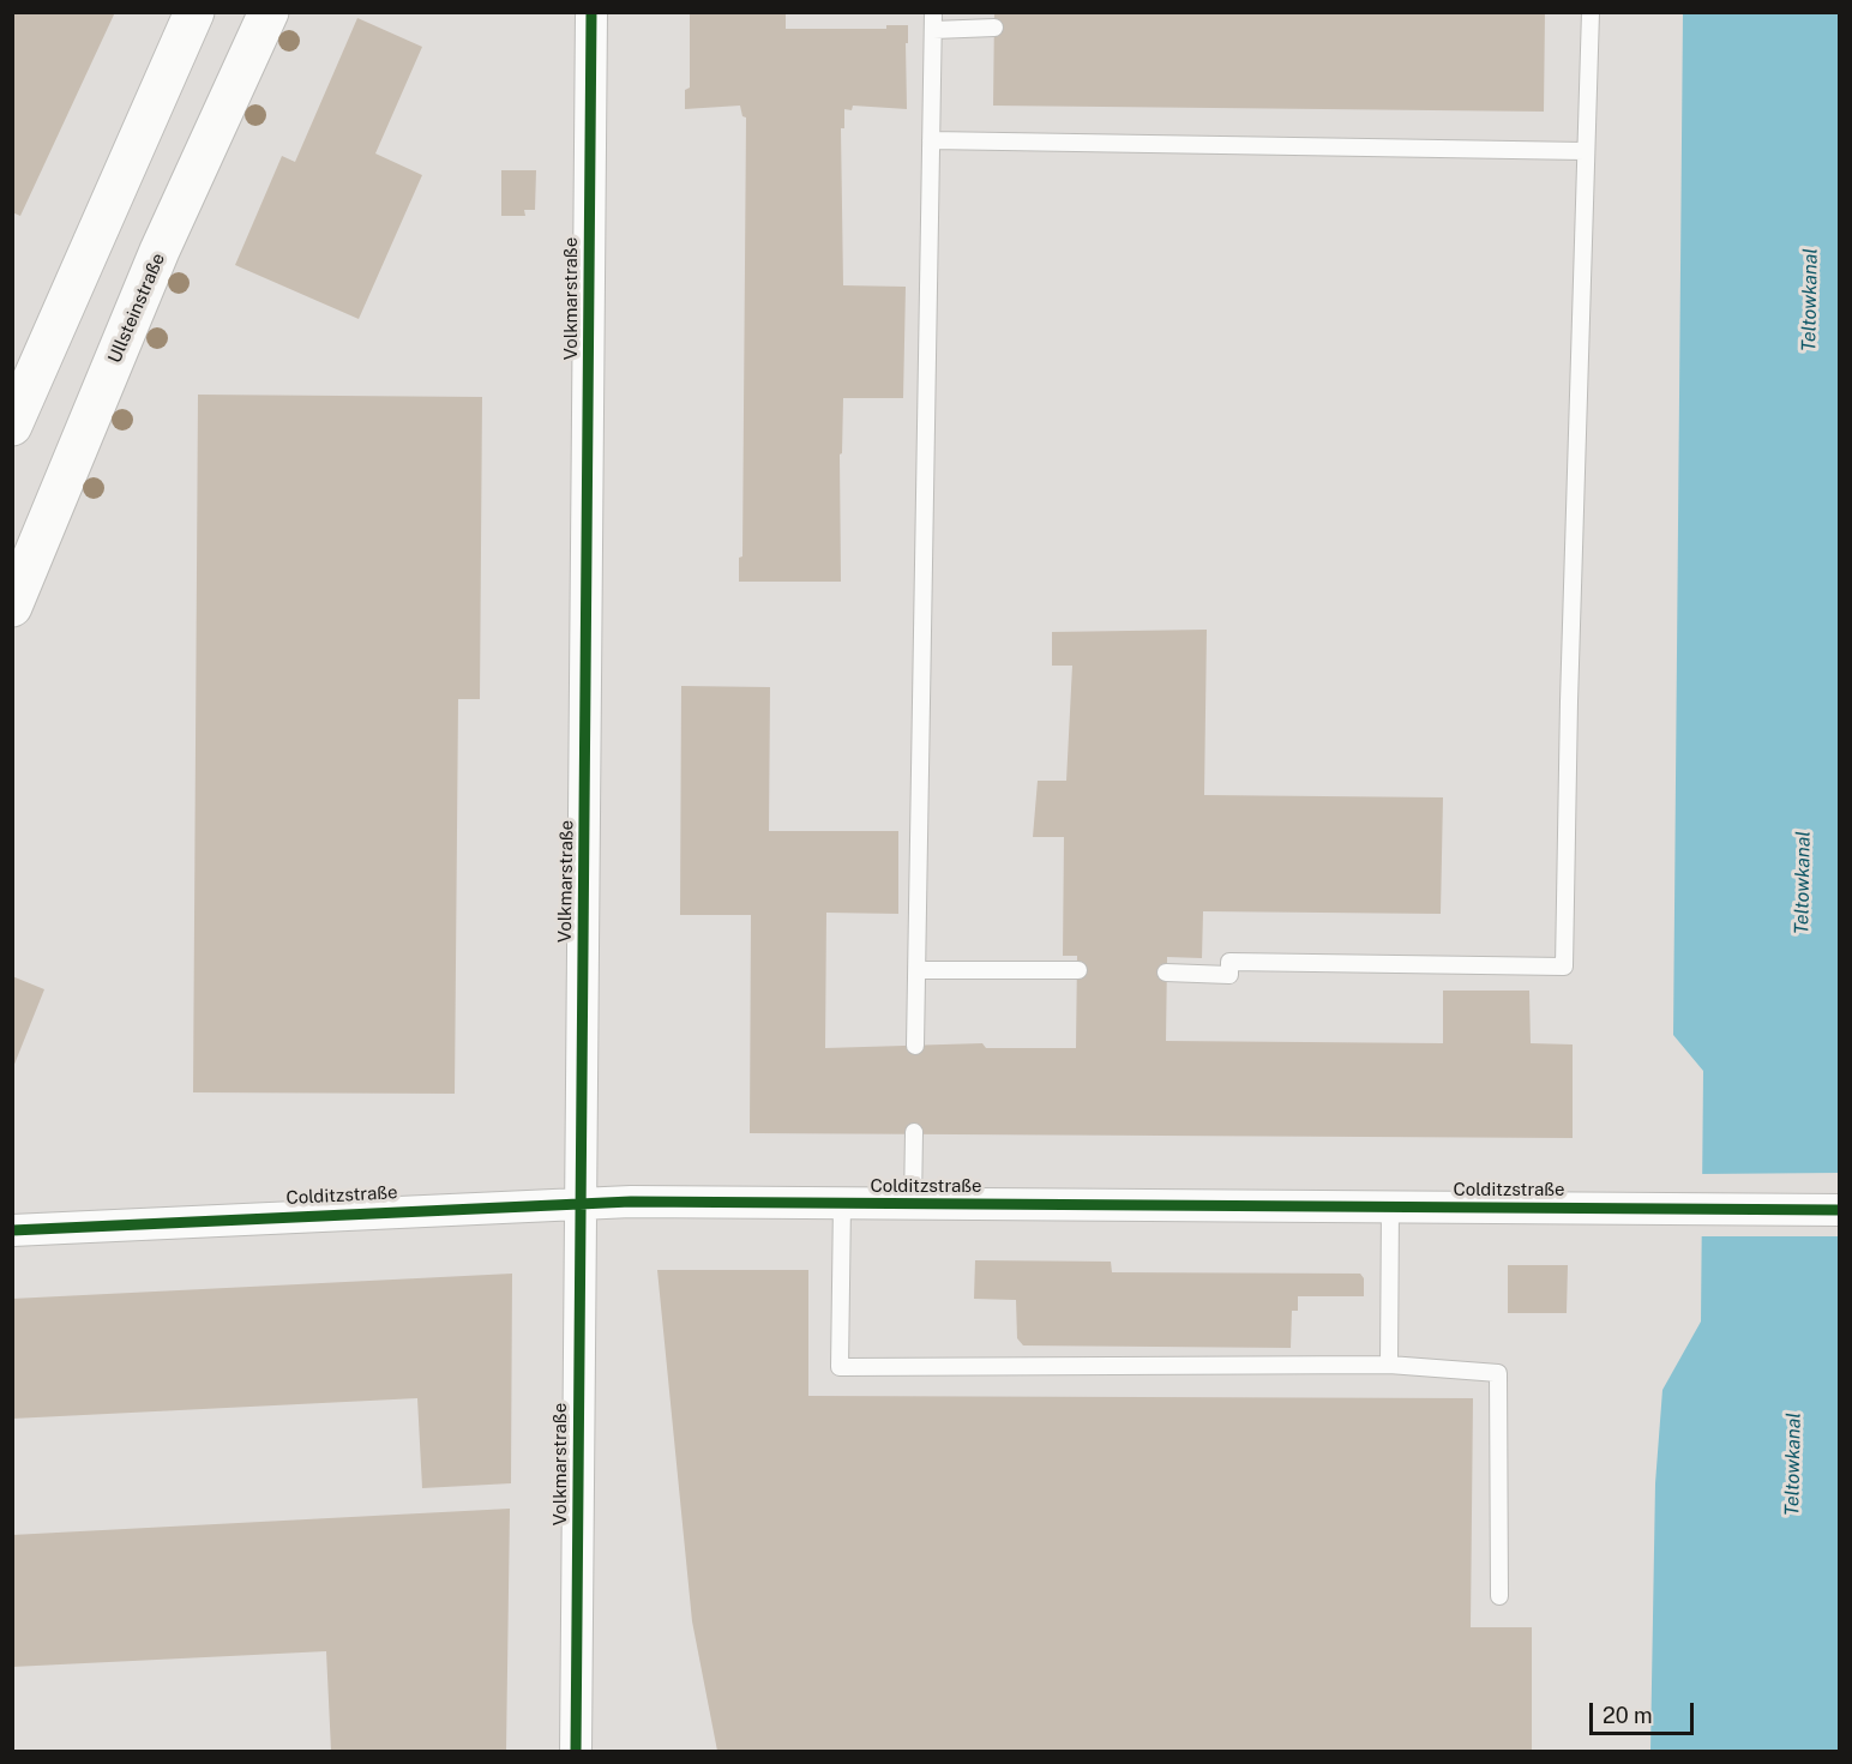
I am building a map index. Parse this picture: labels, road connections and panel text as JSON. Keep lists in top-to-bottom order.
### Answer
{
  "streets": {
    "street": ["Volkmarstraße", "Ullsteinstraße", "Colditzstraße"]
  },
  "crossings": [
    ["Volkmarstraße", "Colditzstraße"]
  ],
  "water": ["Teltowkanal"],
  "scale_bar": "20 m"
}
